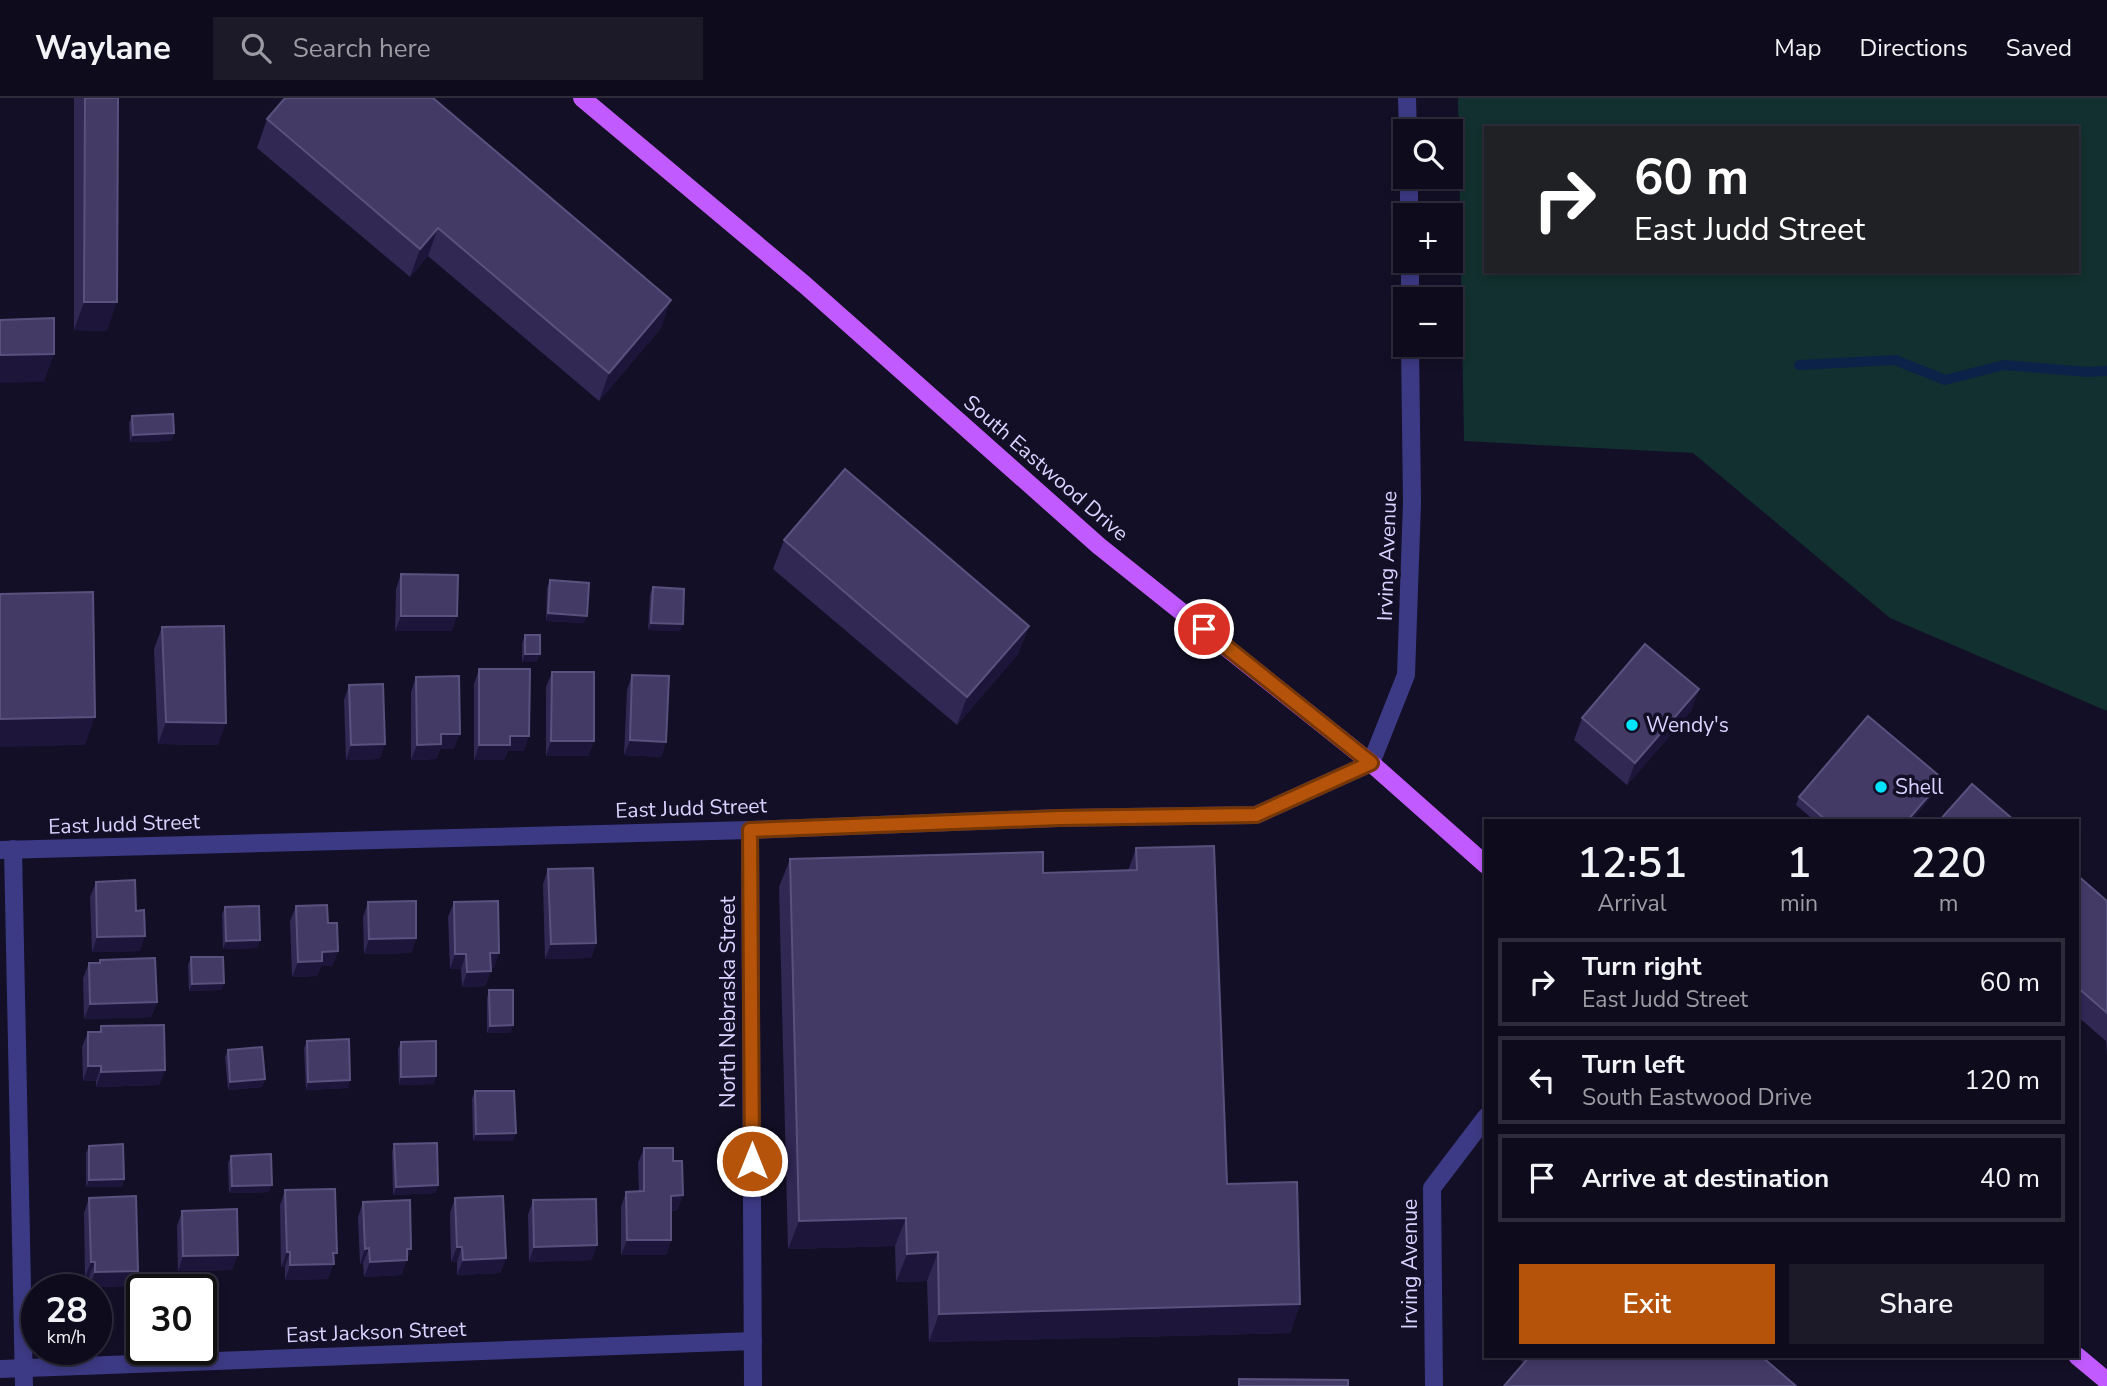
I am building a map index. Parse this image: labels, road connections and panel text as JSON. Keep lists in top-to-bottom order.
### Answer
{
  "streets": {
    "main road": ["South Eastwood Drive"],
    "street": [
      "Irving Avenue",
      "East Judd Street",
      "North Nebraska Street",
      "East Jackson Street"
    ]
  },
  "crossings": [
    ["South Eastwood Drive", "Irving Avenue"],
    ["South Eastwood Drive", "East Judd Street"],
    ["Irving Avenue", "East Judd Street"],
    ["East Judd Street", "North Nebraska Street"],
    ["North Nebraska Street", "East Jackson Street"]
  ],
  "places": ["Wendy's", "Shell"],
  "page": {
    "header": "Waylane",
    "search": "Search here",
    "nav": ["Map", "Directions", "Saved"],
    "map_buttons": ["+", "−"],
    "turn": ["60 m", "East Judd Street"],
    "eta": [
      "12:51",
      "Arrival",
      "1",
      "min",
      "220",
      "m"
    ],
    "list": [
      {
        "name": "Turn right",
        "note": "East Judd Street",
        "value": "60 m"
      },
      {
        "name": "Turn left",
        "note": "South Eastwood Drive",
        "value": "120 m"
      },
      {
        "name": "Arrive at destination",
        "value": "40 m"
      }
    ],
    "buttons": ["Exit", "Share"],
    "speed": "28 km/h",
    "limit": "30"
  }
}
